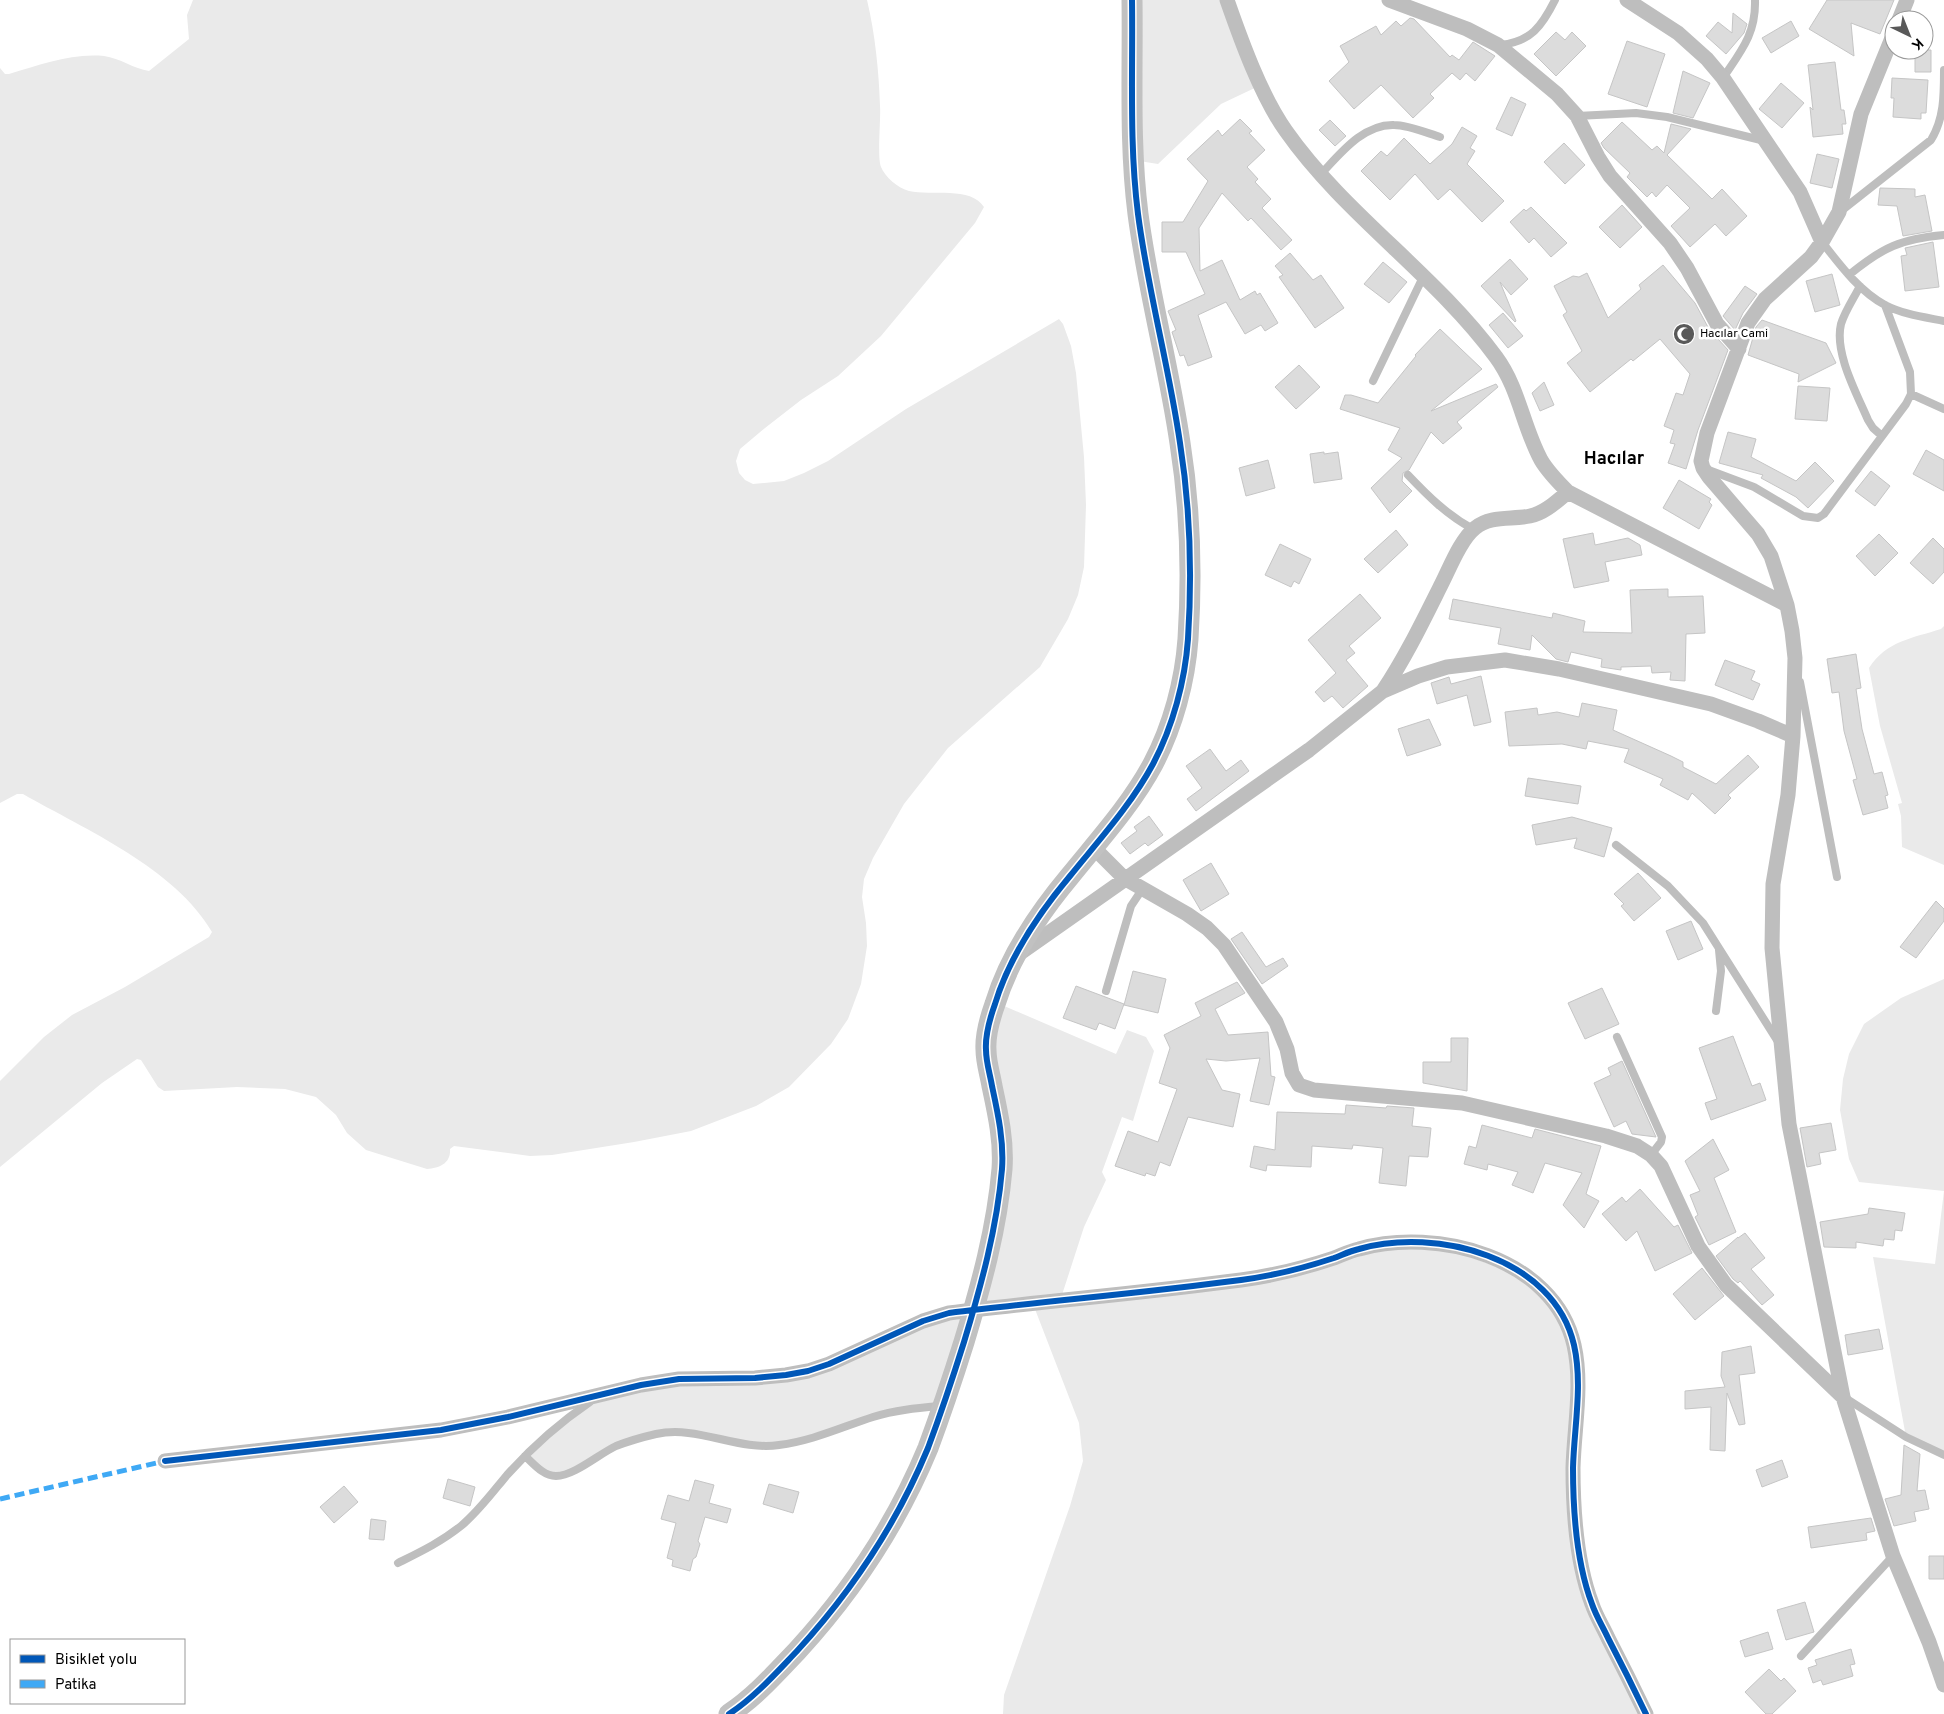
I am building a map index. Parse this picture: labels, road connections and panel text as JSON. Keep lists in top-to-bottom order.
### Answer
{
  "districts": ["Hacılar"],
  "places": {
    "mosque": ["Hacılar Cami"]
  },
  "legend": ["Bisiklet yolu", "Patika"],
  "north": "bottom right"
}
